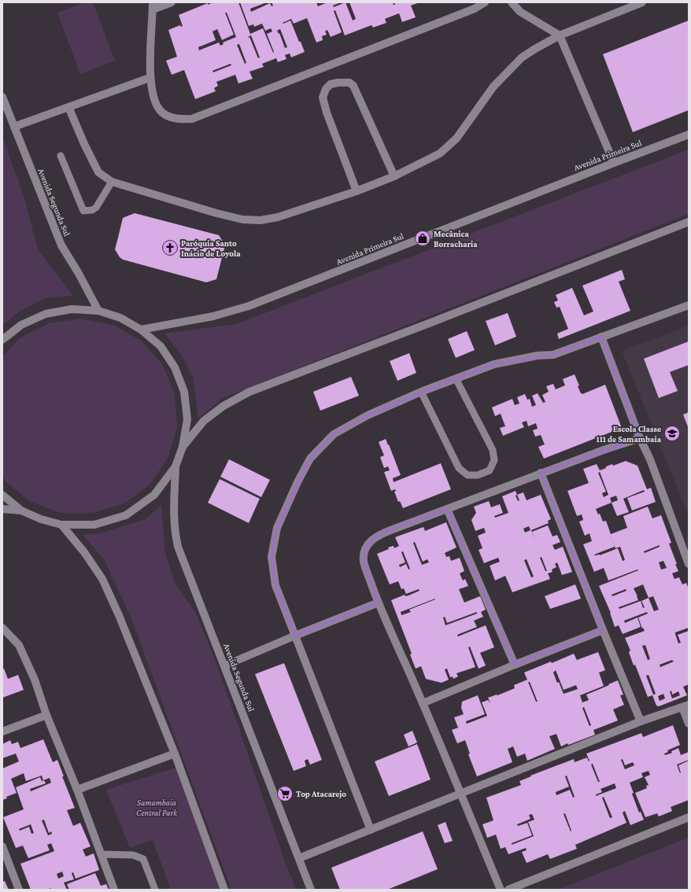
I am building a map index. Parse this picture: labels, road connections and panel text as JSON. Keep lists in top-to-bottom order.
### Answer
{
  "streets": {
    "street": ["Avenida Primeira Sul", "Avenida Segunda Sul"]
  },
  "parks": ["Samambaia Central Park"],
  "places": {
    "shop": ["Mecânica Borracharia"],
    "church": ["Paróquia Santo Inácio de Loyola"],
    "school or university": ["Escola Classe 111 de Samambaia"],
    "supermarket": ["Top Atacarejo"]
  }
}
